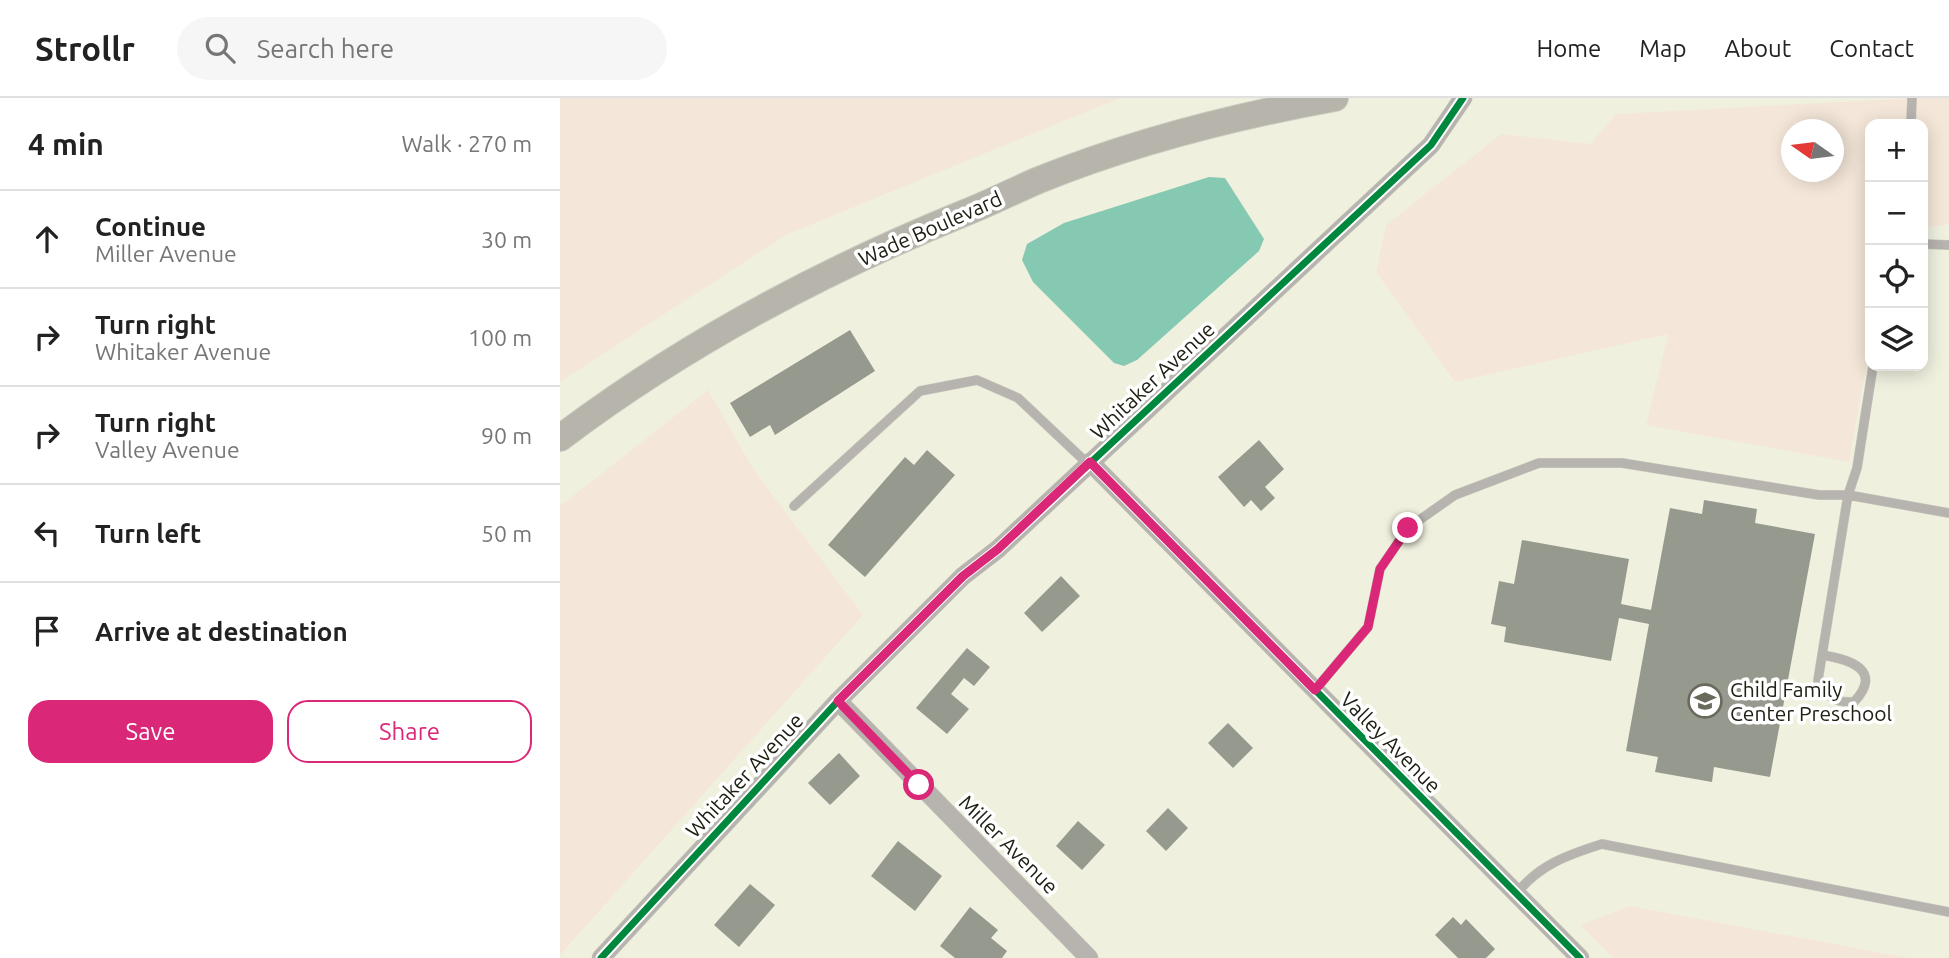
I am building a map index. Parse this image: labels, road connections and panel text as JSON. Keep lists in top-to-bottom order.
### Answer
{
  "streets": {
    "main road": ["Wade Boulevard"],
    "street": ["Whitaker Avenue", "Valley Avenue", "Miller Avenue"]
  },
  "crossings": [
    ["Whitaker Avenue", "Valley Avenue"],
    ["Whitaker Avenue", "Miller Avenue"]
  ],
  "places": {
    "school or university": ["Child Family Center Preschool"]
  },
  "north": "left",
  "page": {
    "header": "Strollr",
    "search": "Search here",
    "nav": [
      "Home",
      "Map",
      "About",
      "Contact"
    ],
    "heading": ["4 min", "Walk · 270 m"],
    "map_buttons": ["+", "−"],
    "list": [
      ["Continue", "Miller Avenue", "30 m"],
      ["Turn right", "Whitaker Avenue", "100 m"],
      ["Turn right", "Valley Avenue", "90 m"],
      ["Turn left", "50 m"],
      "Arrive at destination"
    ],
    "buttons": ["Save", "Share"]
  }
}
